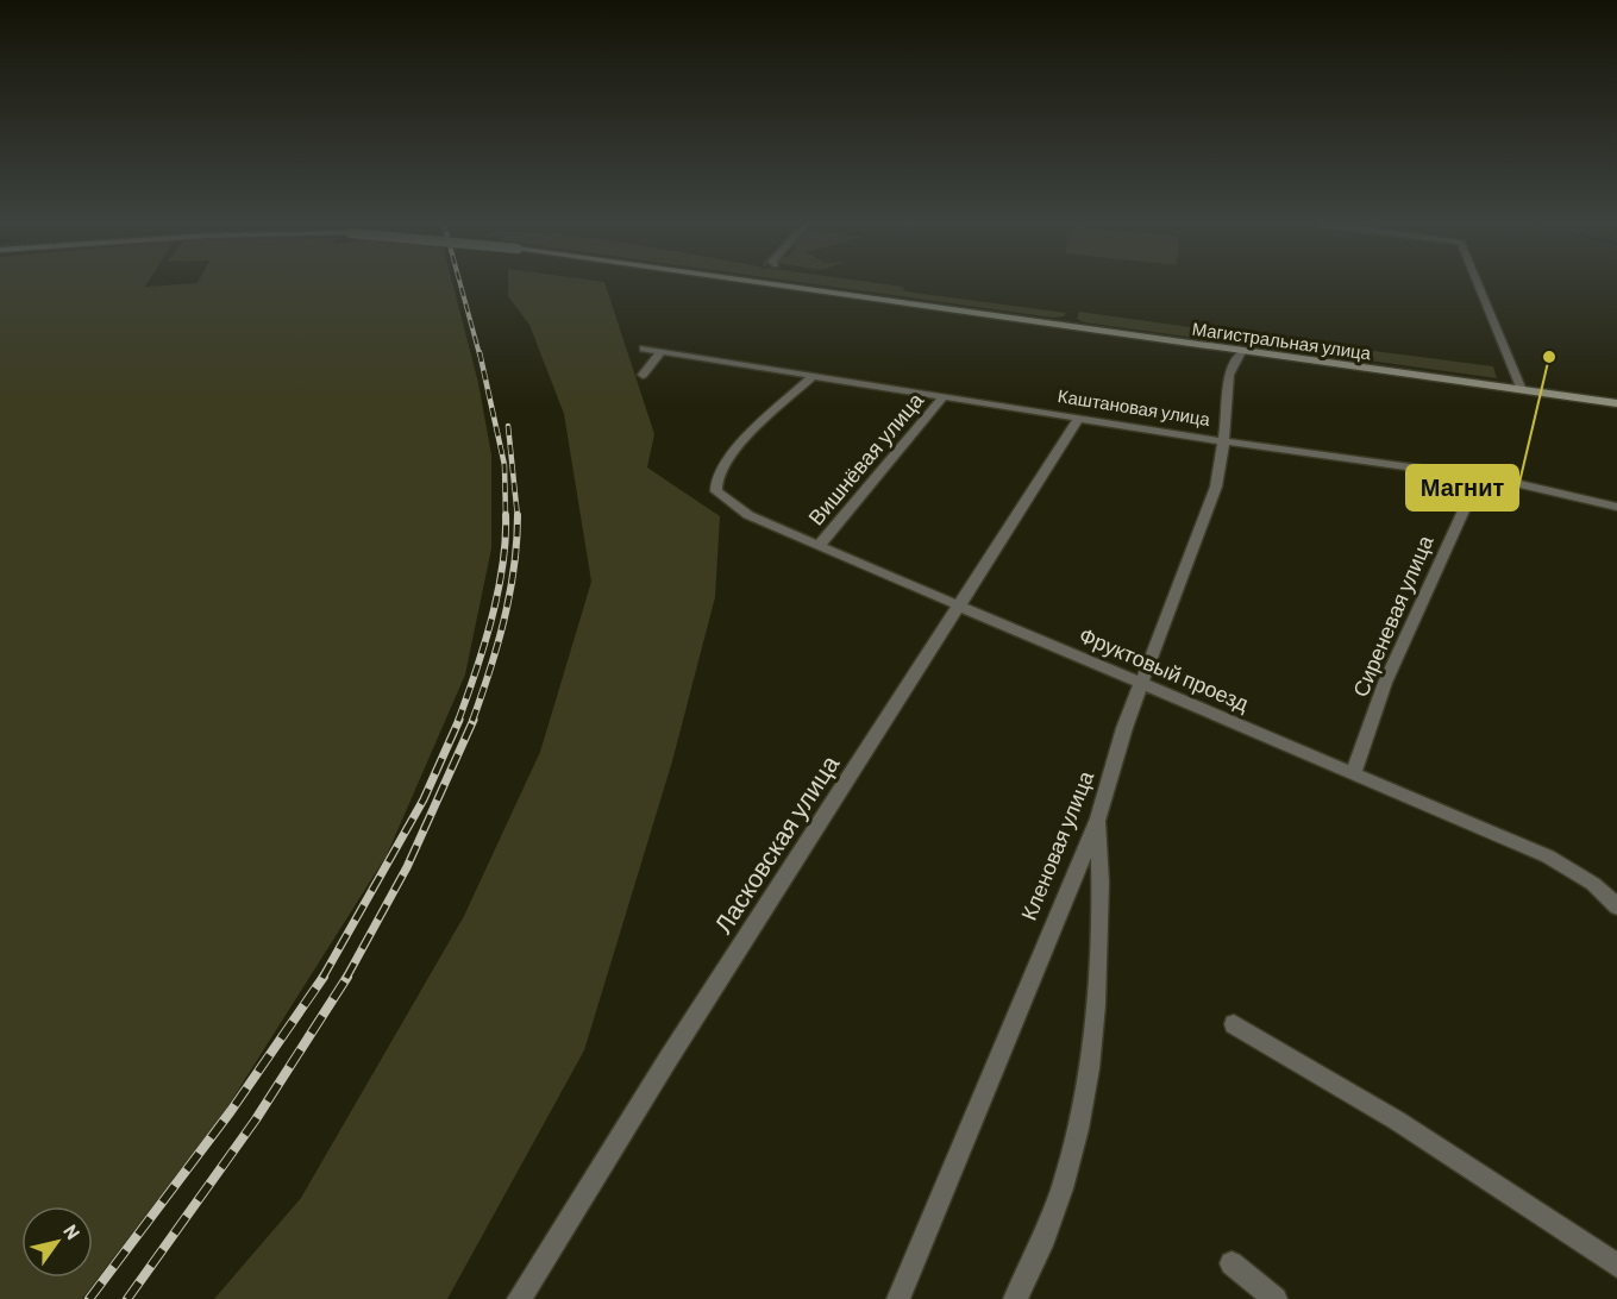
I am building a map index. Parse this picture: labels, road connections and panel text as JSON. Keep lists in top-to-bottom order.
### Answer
{
  "streets": {
    "main road": ["Магистральная улица"],
    "street": [
      "Каштановая улица",
      "Вишнёвая улица",
      "Сиреневая улица",
      "Фруктовый проезд",
      "Ласковская улица",
      "Кленовая улица"
    ]
  },
  "crossings": [
    ["Магистральная улица", "Кленовая улица"],
    ["Каштановая улица", "Вишнёвая улица"],
    ["Каштановая улица", "Сиреневая улица"],
    ["Каштановая улица", "Фруктовый проезд"],
    ["Каштановая улица", "Ласковская улица"],
    ["Каштановая улица", "Кленовая улица"],
    ["Вишнёвая улица", "Фруктовый проезд"],
    ["Сиреневая улица", "Фруктовый проезд"],
    ["Фруктовый проезд", "Ласковская улица"],
    ["Фруктовый проезд", "Кленовая улица"]
  ],
  "places": ["Магнит"],
  "north": "top right"
}
